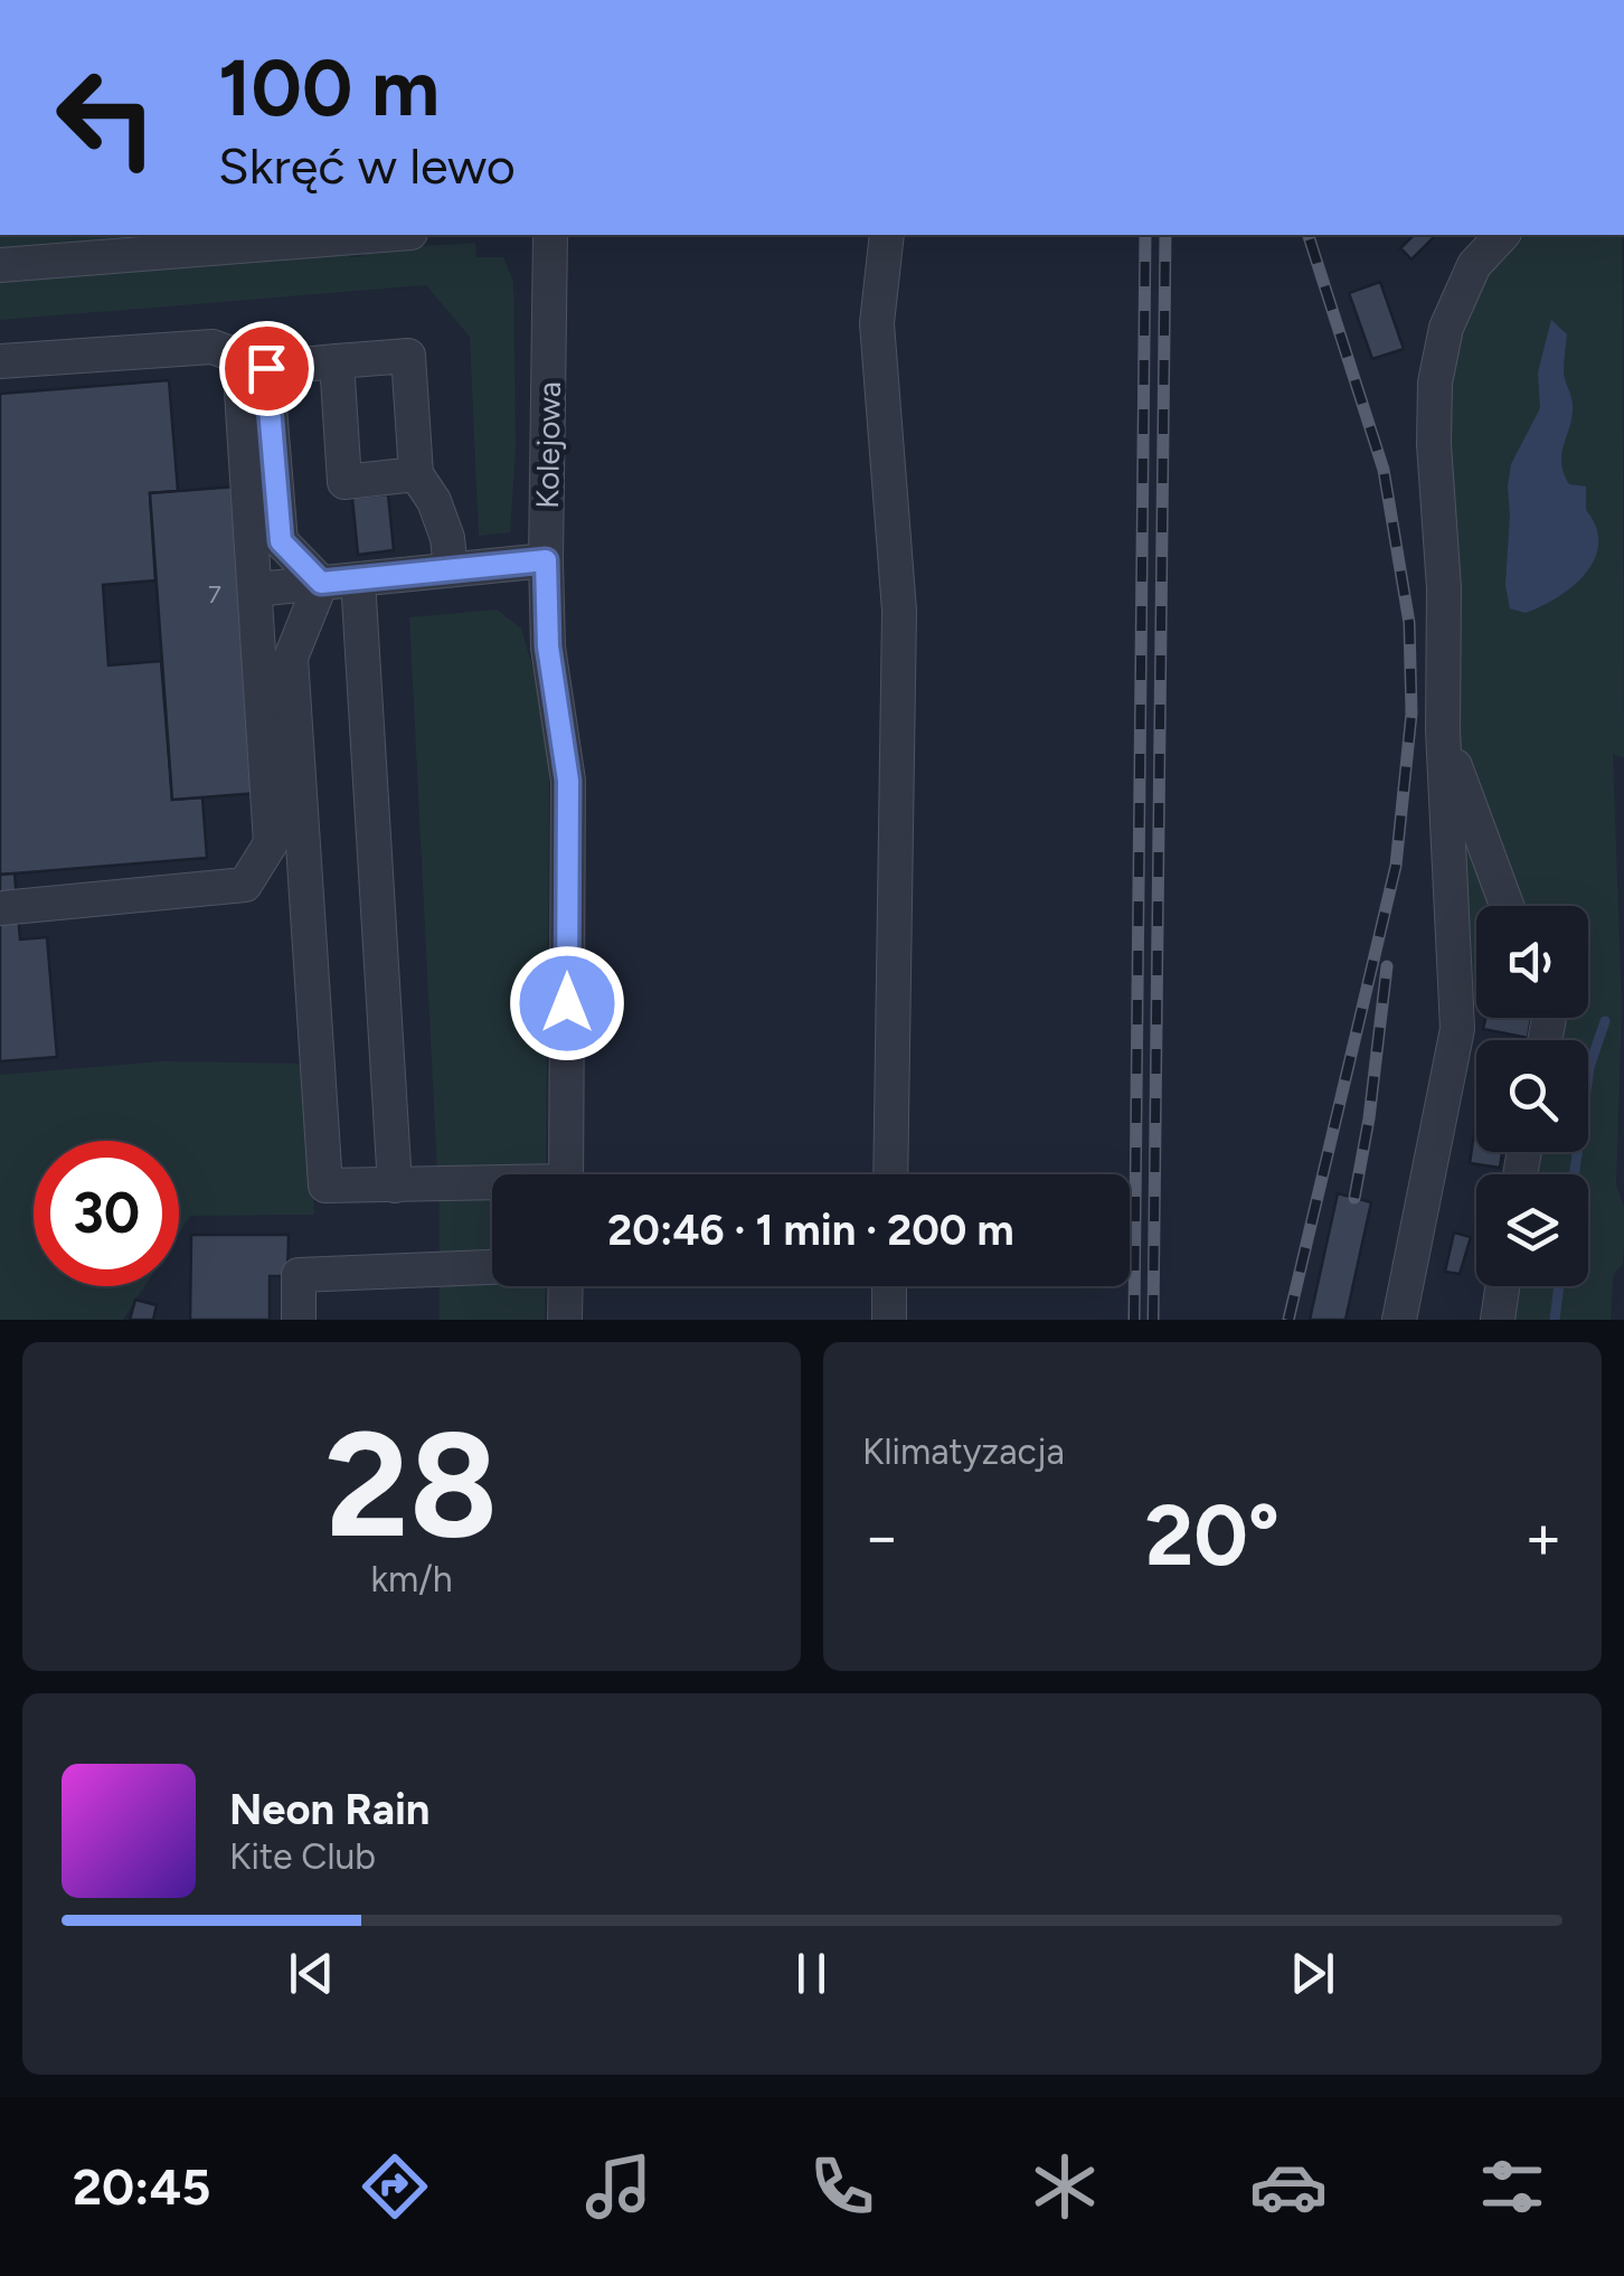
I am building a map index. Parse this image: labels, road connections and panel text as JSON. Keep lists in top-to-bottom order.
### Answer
{
  "streets": {
    "street": ["Kolejowa"]
  },
  "house_numbers": ["7"],
  "page": {
    "turn": ["100 m", "Skręć w lewo"],
    "limit": "30",
    "trip": "20:46 · 1 min · 200 m",
    "tile": [
      ["28", "km/h"],
      "Klimatyzacja"
    ],
    "heat": ["−", "20°", "+"],
    "song": ["Neon Rain", "Kite Club"],
    "tabs": "20:45"
  }
}
